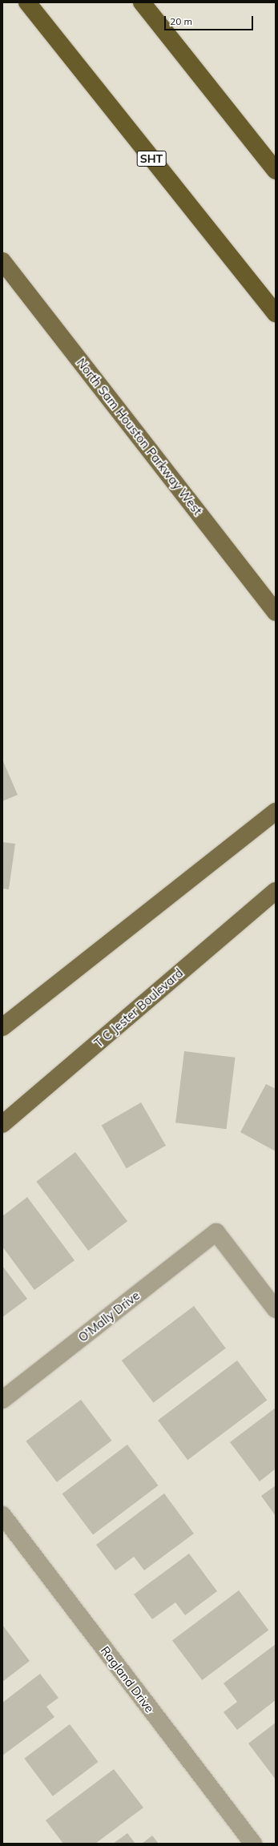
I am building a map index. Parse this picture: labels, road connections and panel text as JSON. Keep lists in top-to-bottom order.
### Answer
{
  "streets": {
    "highway": ["SHT"],
    "main road": ["North Sam Houston Parkway West", "T C Jester Boulevard"],
    "street": ["O'Mally Drive", "Ragland Drive"]
  },
  "scale_bar": "20 m"
}
